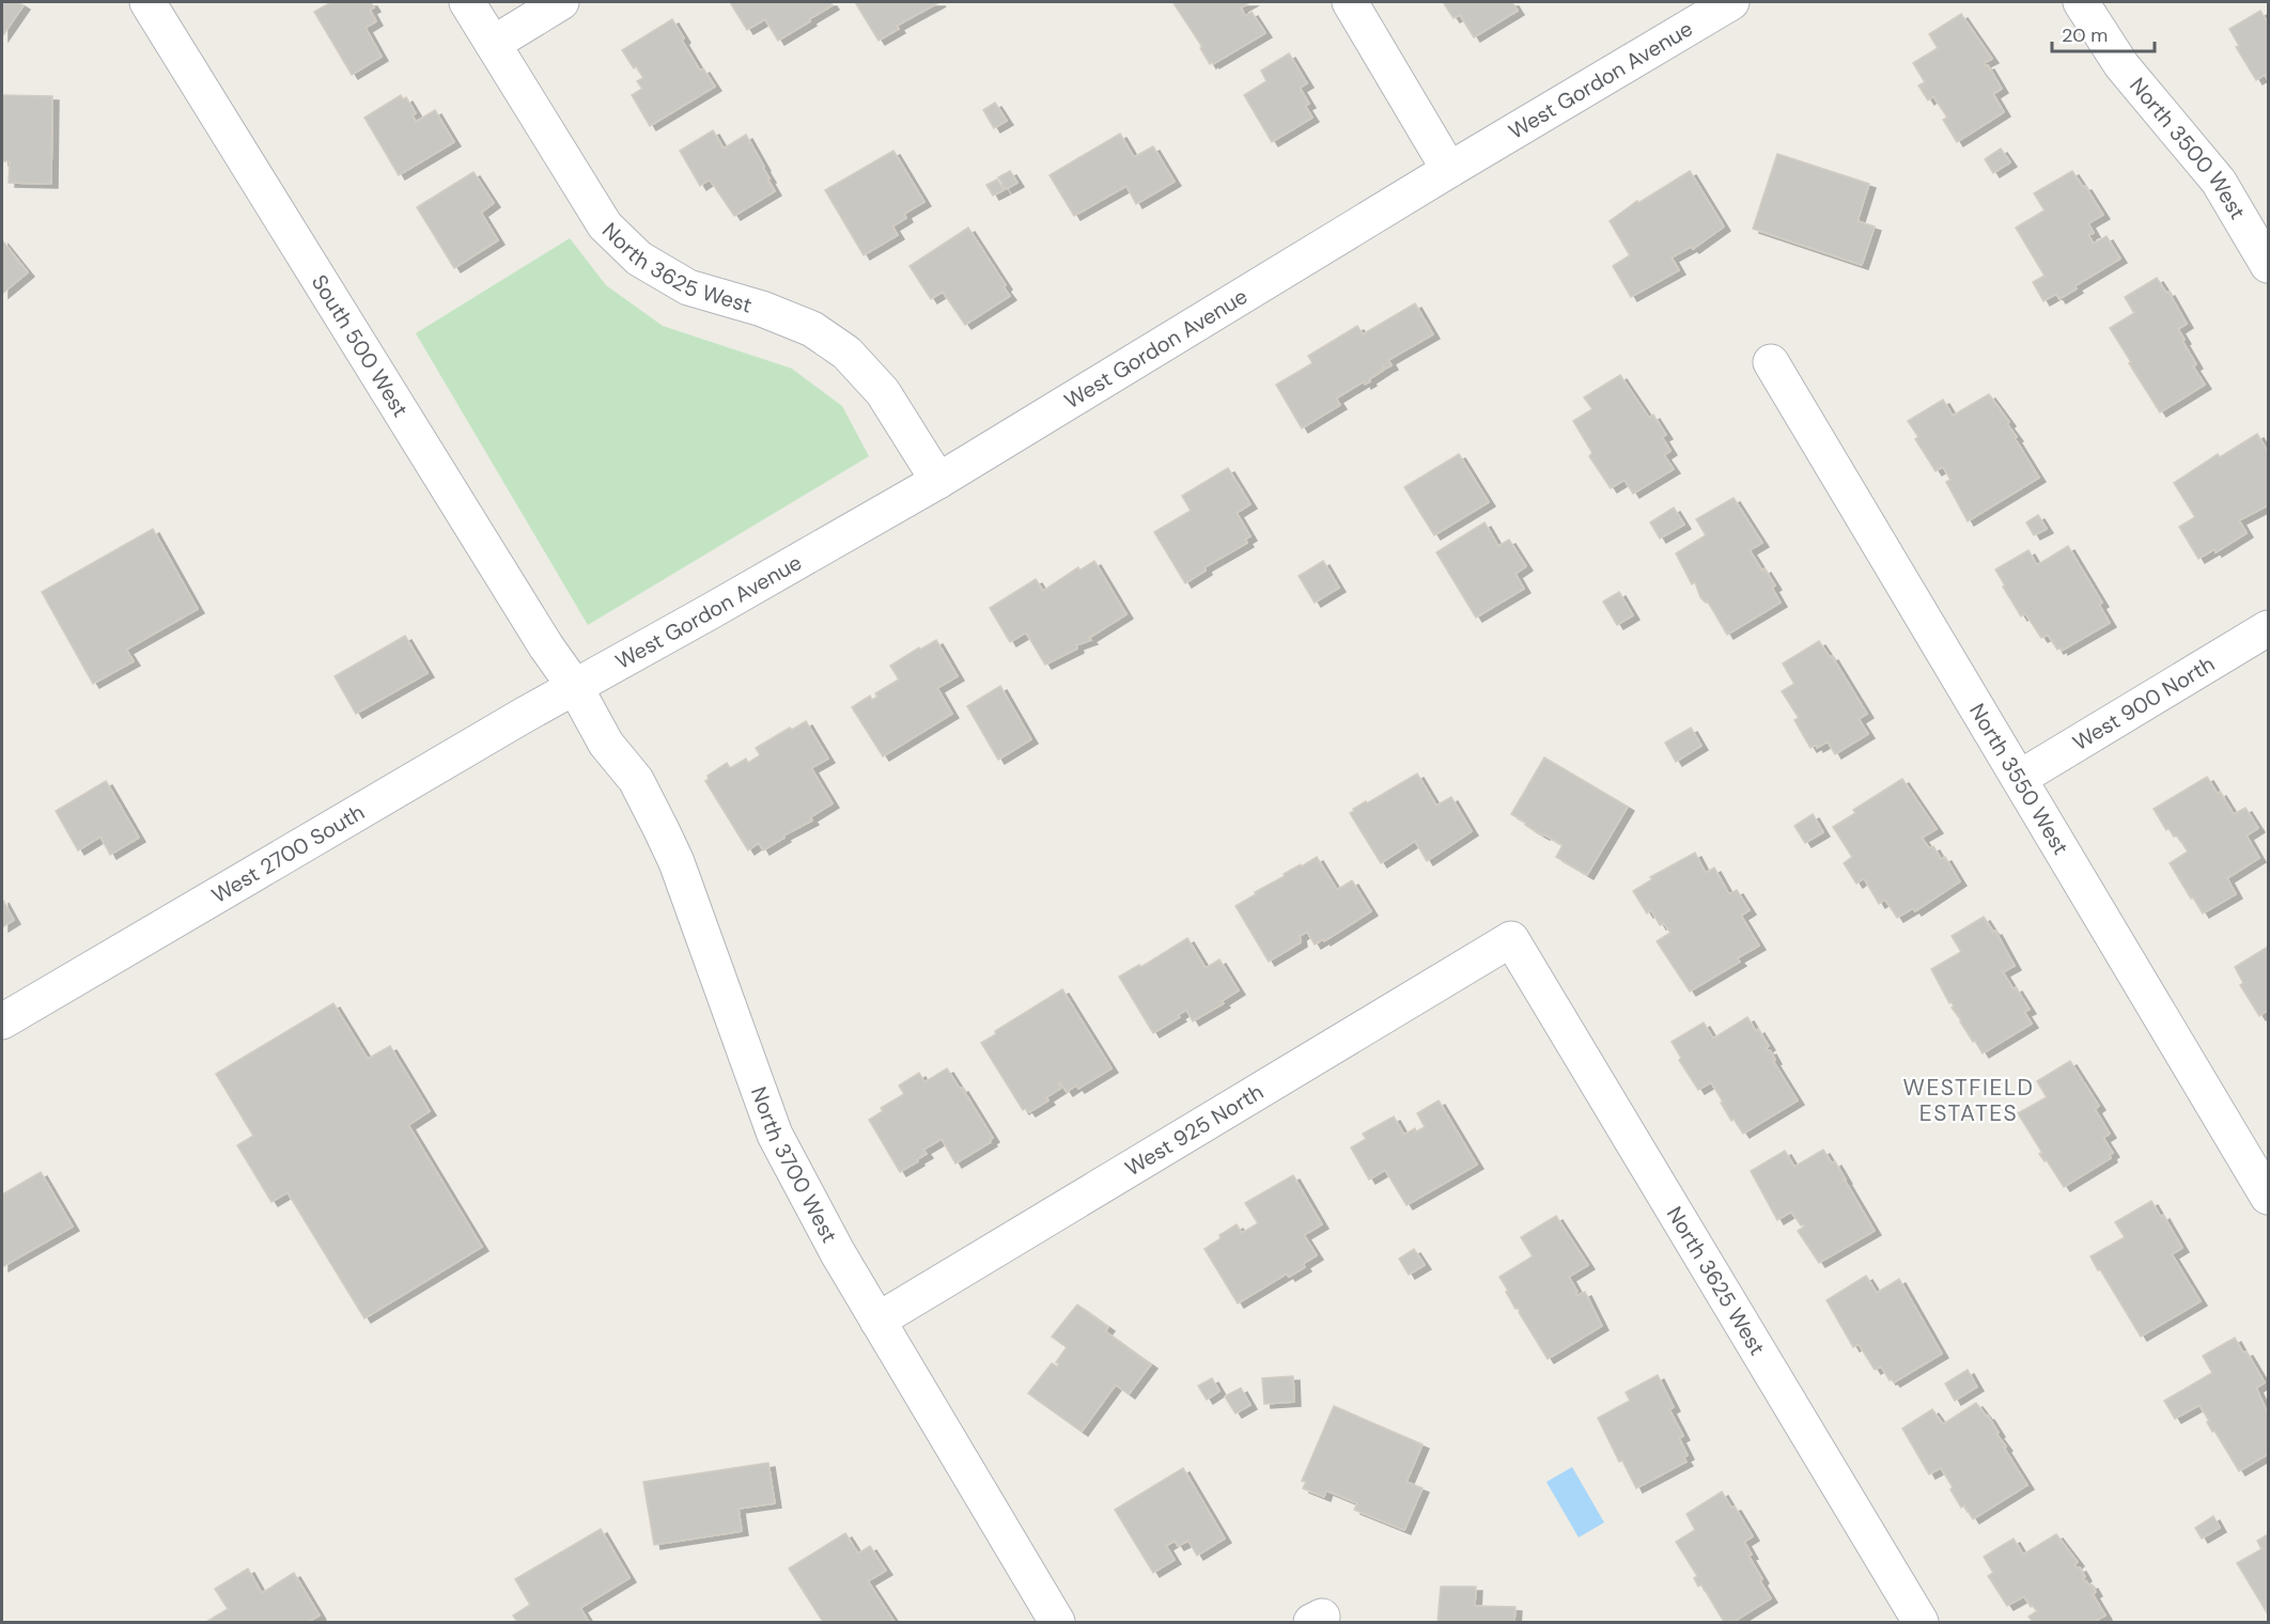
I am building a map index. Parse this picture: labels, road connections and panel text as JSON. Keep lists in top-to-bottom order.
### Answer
{
  "streets": {
    "street": [
      "West Gordon Avenue",
      "North 3500 West",
      "North 3625 West",
      "South 500 West",
      "West 900 North",
      "North 3550 West",
      "West 2700 South",
      "West 925 North",
      "North 3700 West"
    ]
  },
  "crossings": [
    ["West Gordon Avenue", "North 3625 West"],
    ["West Gordon Avenue", "South 500 West"],
    ["West Gordon Avenue", "West 2700 South"],
    ["West Gordon Avenue", "North 3700 West"],
    ["North 3625 West", "West 925 North"],
    ["South 500 West", "West 2700 South"],
    ["South 500 West", "North 3700 West"],
    ["West 900 North", "North 3550 West"],
    ["West 2700 South", "North 3700 West"],
    ["West 925 North", "North 3700 West"]
  ],
  "districts": ["WESTFIELD ESTATES"],
  "scale_bar": "20 m"
}
